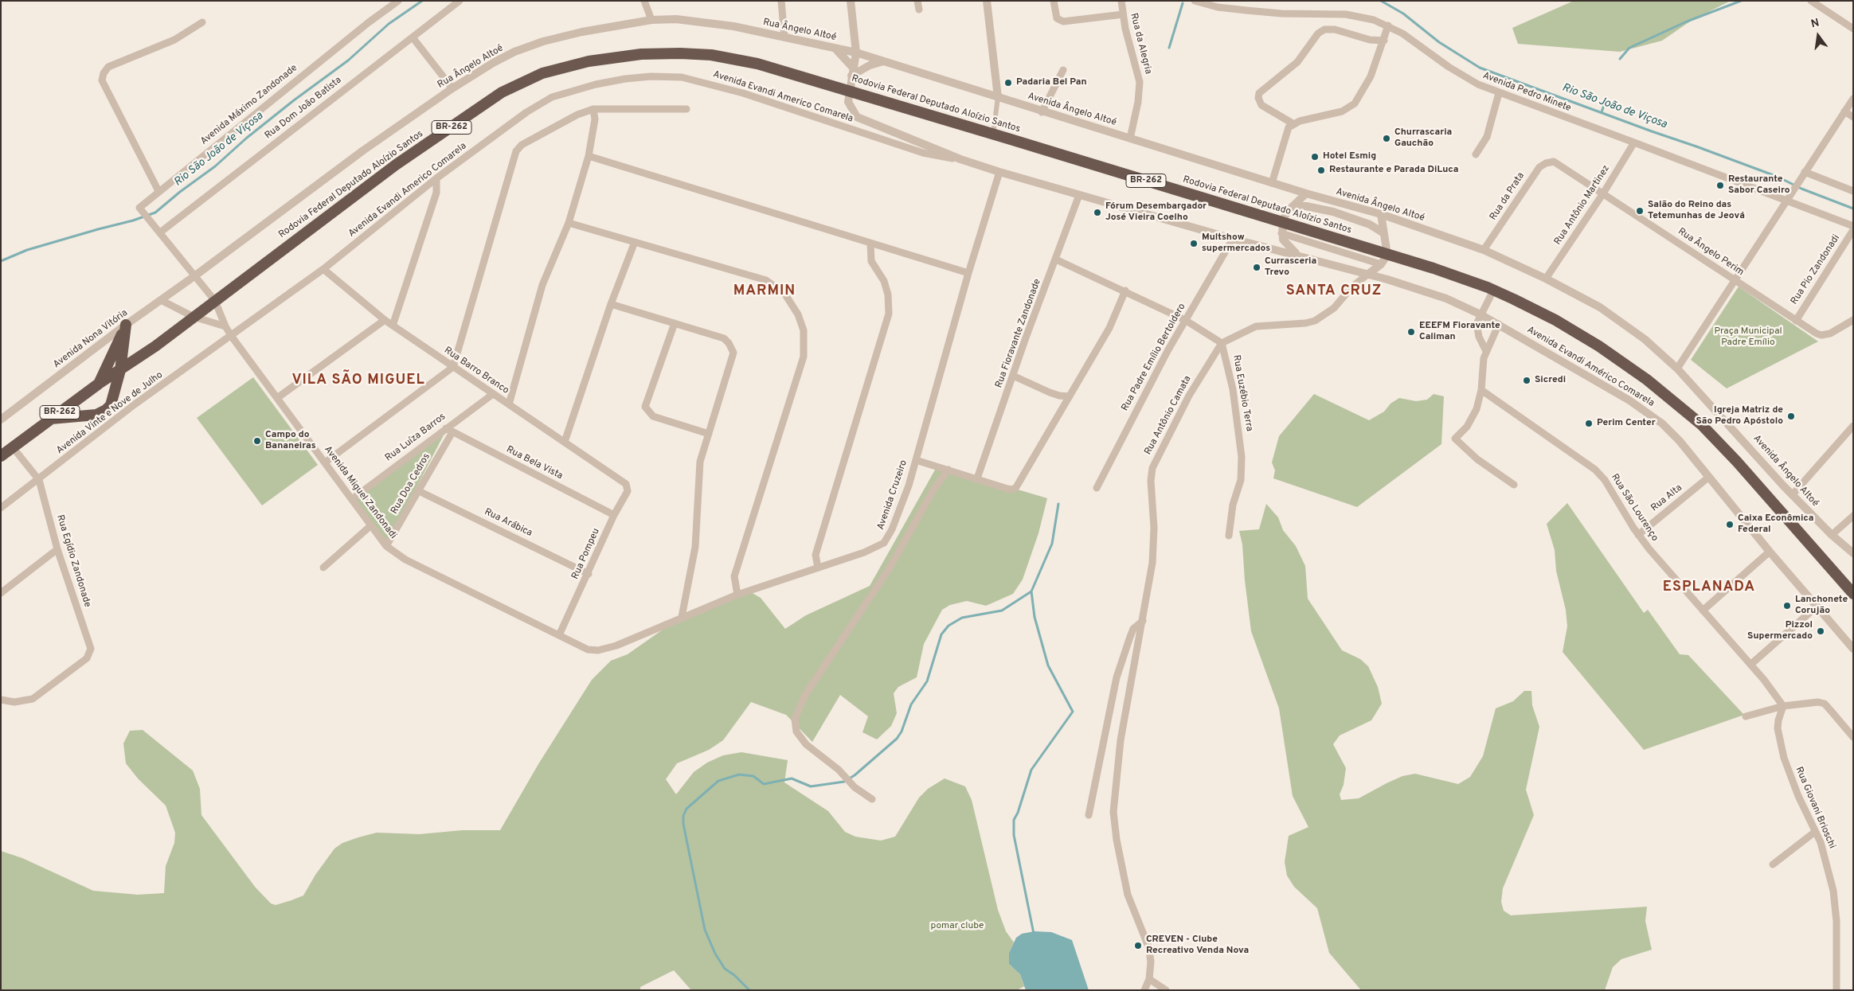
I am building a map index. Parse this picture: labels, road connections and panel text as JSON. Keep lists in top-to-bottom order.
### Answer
{
  "streets": {
    "highway": ["Rodovia Federal Deputado Aloízio Santos", "BR-262"],
    "street": [
      "Rua Ângelo Altoé",
      "Rua da Alegria",
      "Avenida Pedro Minete",
      "Avenida Evandi Americo Comarela",
      "Avenida Máximo Zandonade",
      "Rua Dom João Batista",
      "Avenida Ângelo Altoé",
      "Rua da Prata",
      "Rua Antônio Martinez",
      "Rua Ângelo Perim",
      "Rua Pio Zandonadi",
      "Rua Fioravante Zandonade",
      "Avenida Nona Vitória",
      "Rua Padre Emílio Bertoldero",
      "Avenida Evandi Américo Comarela",
      "Rua Barro Branco",
      "Rua Euzébio Terra",
      "Avenida Vinte e Nove de Julho",
      "Rua Antônio Camata",
      "Rua Luíza Barros",
      "Rua Bela Vista",
      "Rua Doa Cedros",
      "Avenida Miguel Zandonadi",
      "Avenida Cruzeiro",
      "Rua Alta",
      "Rua São Lourenço",
      "Rua Arábica",
      "Rua Pompeu",
      "Rua Egídio Zandonade",
      "Rua Giovani Brioschi"
    ]
  },
  "crossings": [
    ["Rua Ângelo Altoé", "Avenida Ângelo Altoé"],
    ["Rua Ângelo Altoé", "Avenida Nona Vitória"],
    ["Rua da Alegria", "Avenida Ângelo Altoé"],
    ["Avenida Pedro Minete", "Rua Antônio Martinez"],
    ["Avenida Evandi Americo Comarela", "Rua Fioravante Zandonade"],
    ["Avenida Evandi Americo Comarela", "Rua Padre Emílio Bertoldero"],
    ["Avenida Evandi Americo Comarela", "Avenida Evandi Américo Comarela"],
    ["Avenida Evandi Americo Comarela", "Rua Barro Branco"],
    ["Avenida Evandi Americo Comarela", "Avenida Vinte e Nove de Julho"],
    ["Avenida Evandi Americo Comarela", "Avenida Miguel Zandonadi"],
    ["Avenida Evandi Americo Comarela", "Avenida Cruzeiro"],
    ["Rodovia Federal Deputado Aloízio Santos", "Avenida Miguel Zandonadi"],
    ["Avenida Máximo Zandonade", "Rua Dom João Batista"],
    ["Avenida Ângelo Altoé", "Rua da Prata"],
    ["Avenida Ângelo Altoé", "Rua Antônio Martinez"],
    ["Rua da Prata", "Rua Ângelo Perim"],
    ["Rua Antônio Martinez", "Rua Ângelo Perim"],
    ["Rua Ângelo Perim", "Rua Pio Zandonadi"],
    ["Avenida Evandi Américo Comarela", "Rua Alta"],
    ["Rua Barro Branco", "Rua Luíza Barros"],
    ["Rua Barro Branco", "Rua Pompeu"],
    ["Rua Euzébio Terra", "Rua Antônio Camata"],
    ["Avenida Vinte e Nove de Julho", "Avenida Miguel Zandonadi"],
    ["Avenida Vinte e Nove de Julho", "Rua Egídio Zandonade"],
    ["Rua Luíza Barros", "Rua Bela Vista"],
    ["Rua Luíza Barros", "Avenida Miguel Zandonadi"],
    ["Rua Bela Vista", "Rua Doa Cedros"],
    ["Rua Bela Vista", "Rua Pompeu"],
    ["Rua Doa Cedros", "Avenida Miguel Zandonadi"],
    ["Rua Doa Cedros", "Rua Arábica"],
    ["Avenida Miguel Zandonadi", "Avenida Cruzeiro"],
    ["Avenida Miguel Zandonadi", "Rua Pompeu"],
    ["Rua Alta", "Rua São Lourenço"],
    ["Rua São Lourenço", "Rua Giovani Brioschi"],
    ["Rua Arábica", "Rua Pompeu"]
  ],
  "districts": [
    "MARMIN",
    "SANTA CRUZ",
    "VILA SÃO MIGUEL",
    "ESPLANADA"
  ],
  "water": ["Rio São João de Viçosa"],
  "parks": ["Praça Municipal Padre Emílio", "pomar clube"],
  "places": [
    "Padaria Bel Pan",
    "Churrascaria Gauchão",
    "Hotel Esmig",
    "Restaurante e Parada DiLuca",
    "Restaurante Sabor Caseiro",
    "Salão do Reino das Tetemunhas de Jeová",
    "Fórum Desembargador José Vieira Coelho",
    "Multshow supermercados",
    "Currasceria Trevo",
    "EEEFM Fioravante Caliman",
    "Sicredi",
    "Igreja Matriz de São Pedro Apóstolo",
    "Perim Center",
    "Campo do Bananeiras",
    "Caixa Econômica Federal",
    "Lanchonete Corujão",
    "Pizzol Supermercado",
    "CREVEN - Clube Recreativo Venda Nova"
  ],
  "north": "top"
}
